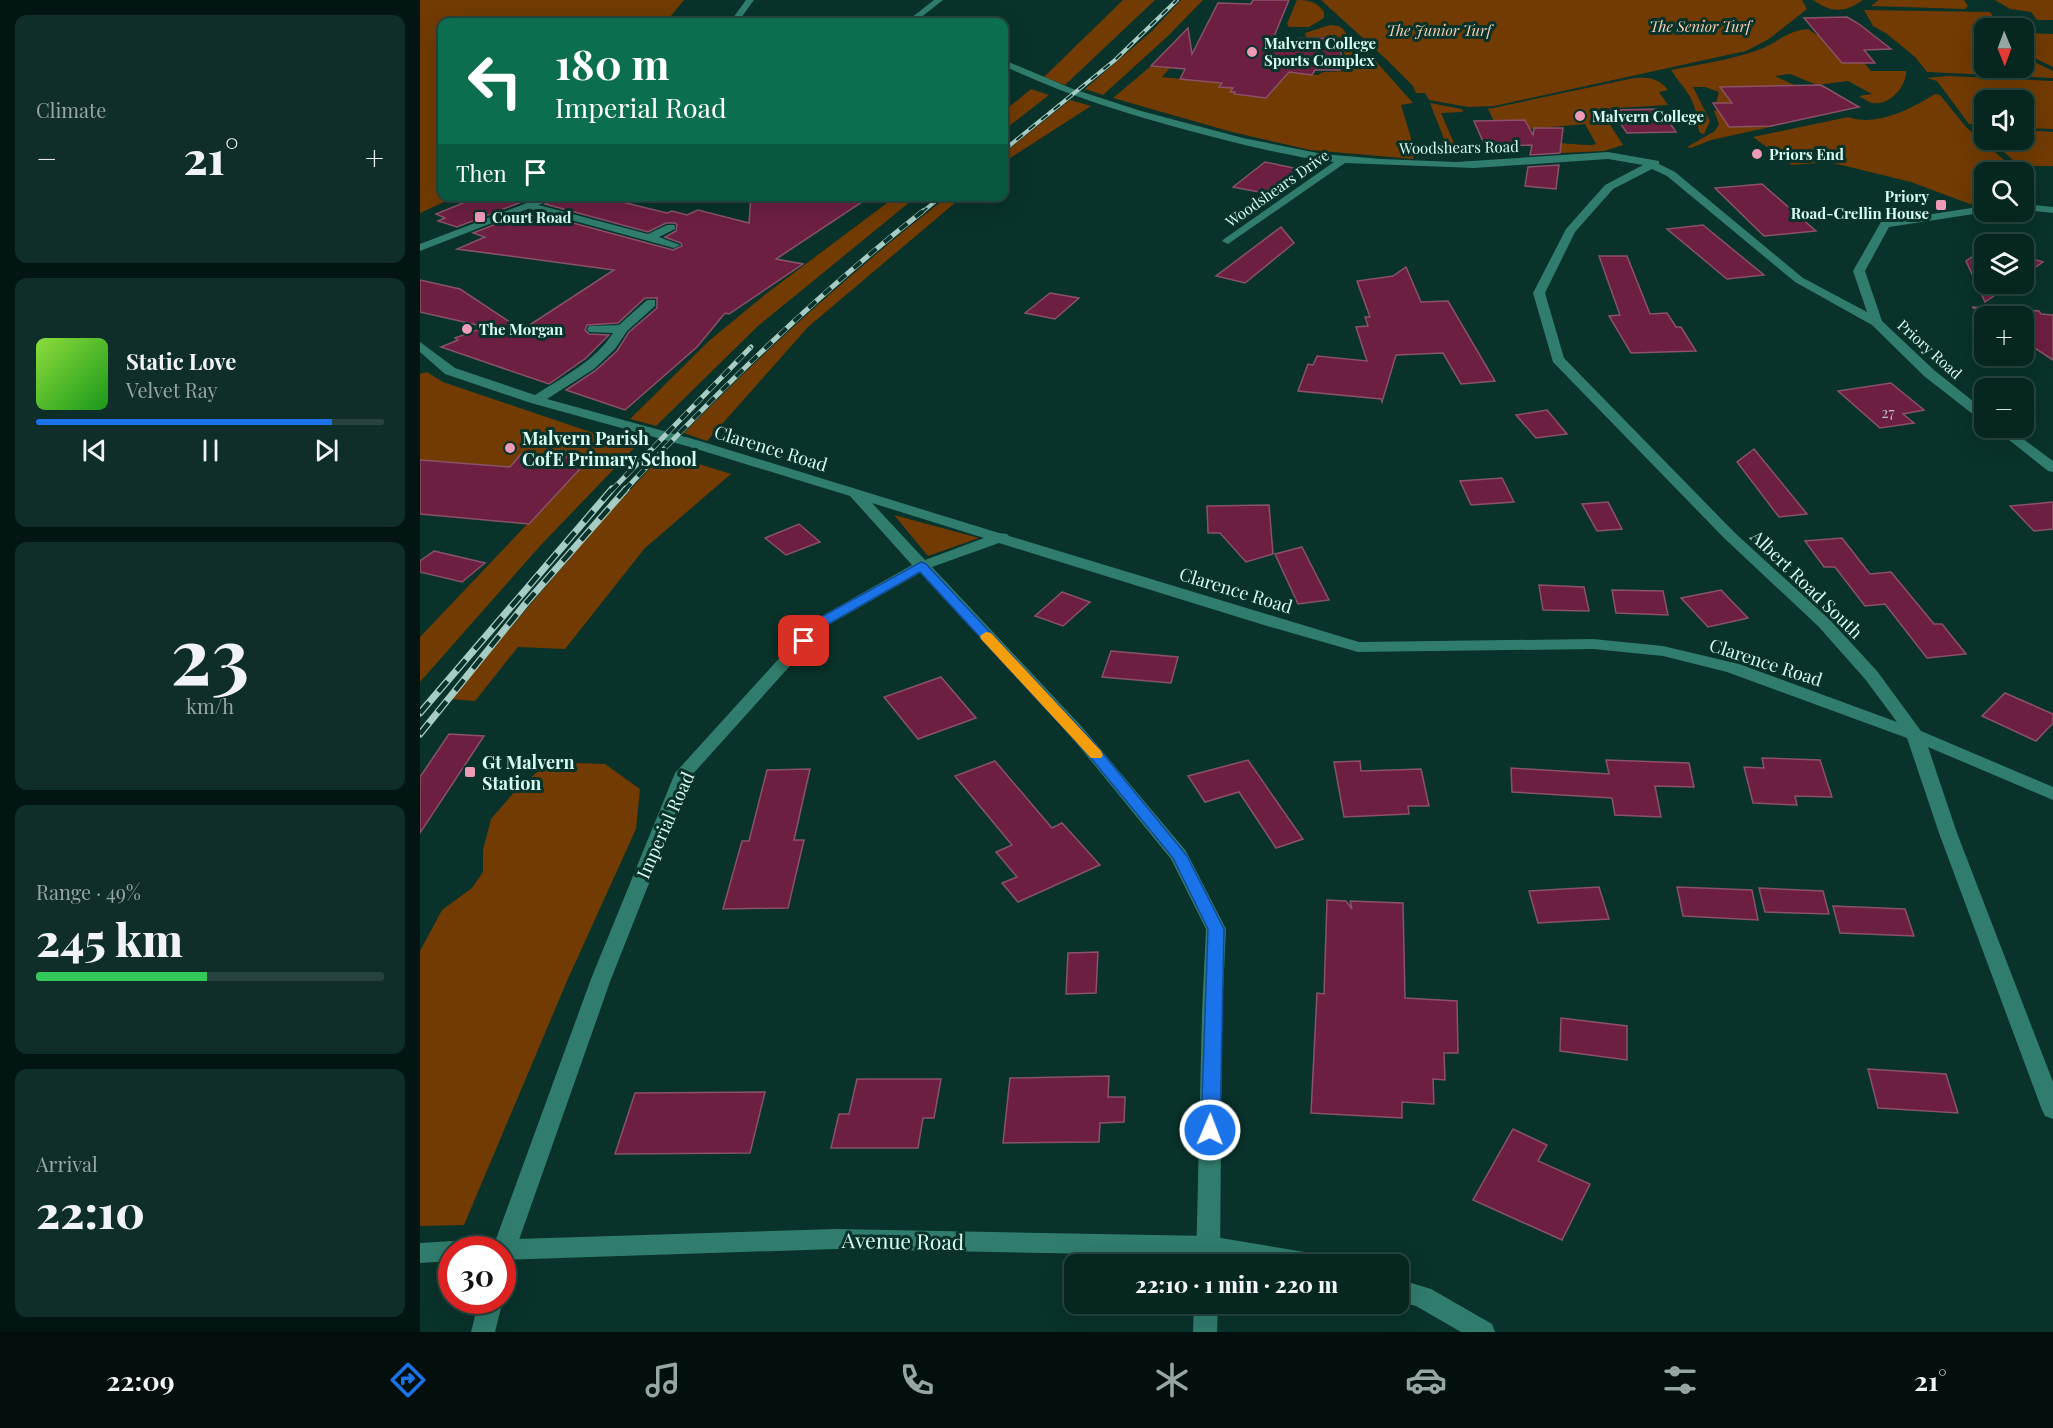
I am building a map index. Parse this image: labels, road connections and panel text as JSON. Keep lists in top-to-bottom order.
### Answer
{
  "streets": {
    "street": [
      "Woodshears Road",
      "Woodshears Drive",
      "Priory Road",
      "Clarence Road",
      "Albert Road South",
      "Imperial Road",
      "Avenue Road"
    ]
  },
  "crossings": [
    ["Woodshears Road", "Woodshears Drive"],
    ["Woodshears Road", "Priory Road"],
    ["Woodshears Road", "Albert Road South"],
    ["Clarence Road", "Albert Road South"],
    ["Clarence Road", "Imperial Road"]
  ],
  "parks": ["The Senior Turf", "The Junior Turf"],
  "places": {
    "other": [
      "Malvern College Sports Complex",
      "Malvern College",
      "Priors End",
      "The Morgan",
      "Malvern Parish CofE Primary School"
    ],
    "transit": ["Priory Road-Crellin House", "Court Road", "Gt Malvern Station"]
  },
  "house_numbers": ["27"],
  "north": "bottom",
  "page": {
    "tile": [
      "Climate",
      ["23", "km/h"],
      ["Range · 49%", "245 km"],
      ["Arrival", "22:10"]
    ],
    "map_buttons": ["+", "−"],
    "turn": ["180 m", "Imperial Road"],
    "heat": ["−", "21°", "+"],
    "then": "Then",
    "song": ["Static Love", "Velvet Ray"],
    "limit": "30",
    "trip": "22:10 · 1 min · 220 m",
    "tabs": ["22:09", "21°"]
  }
}
